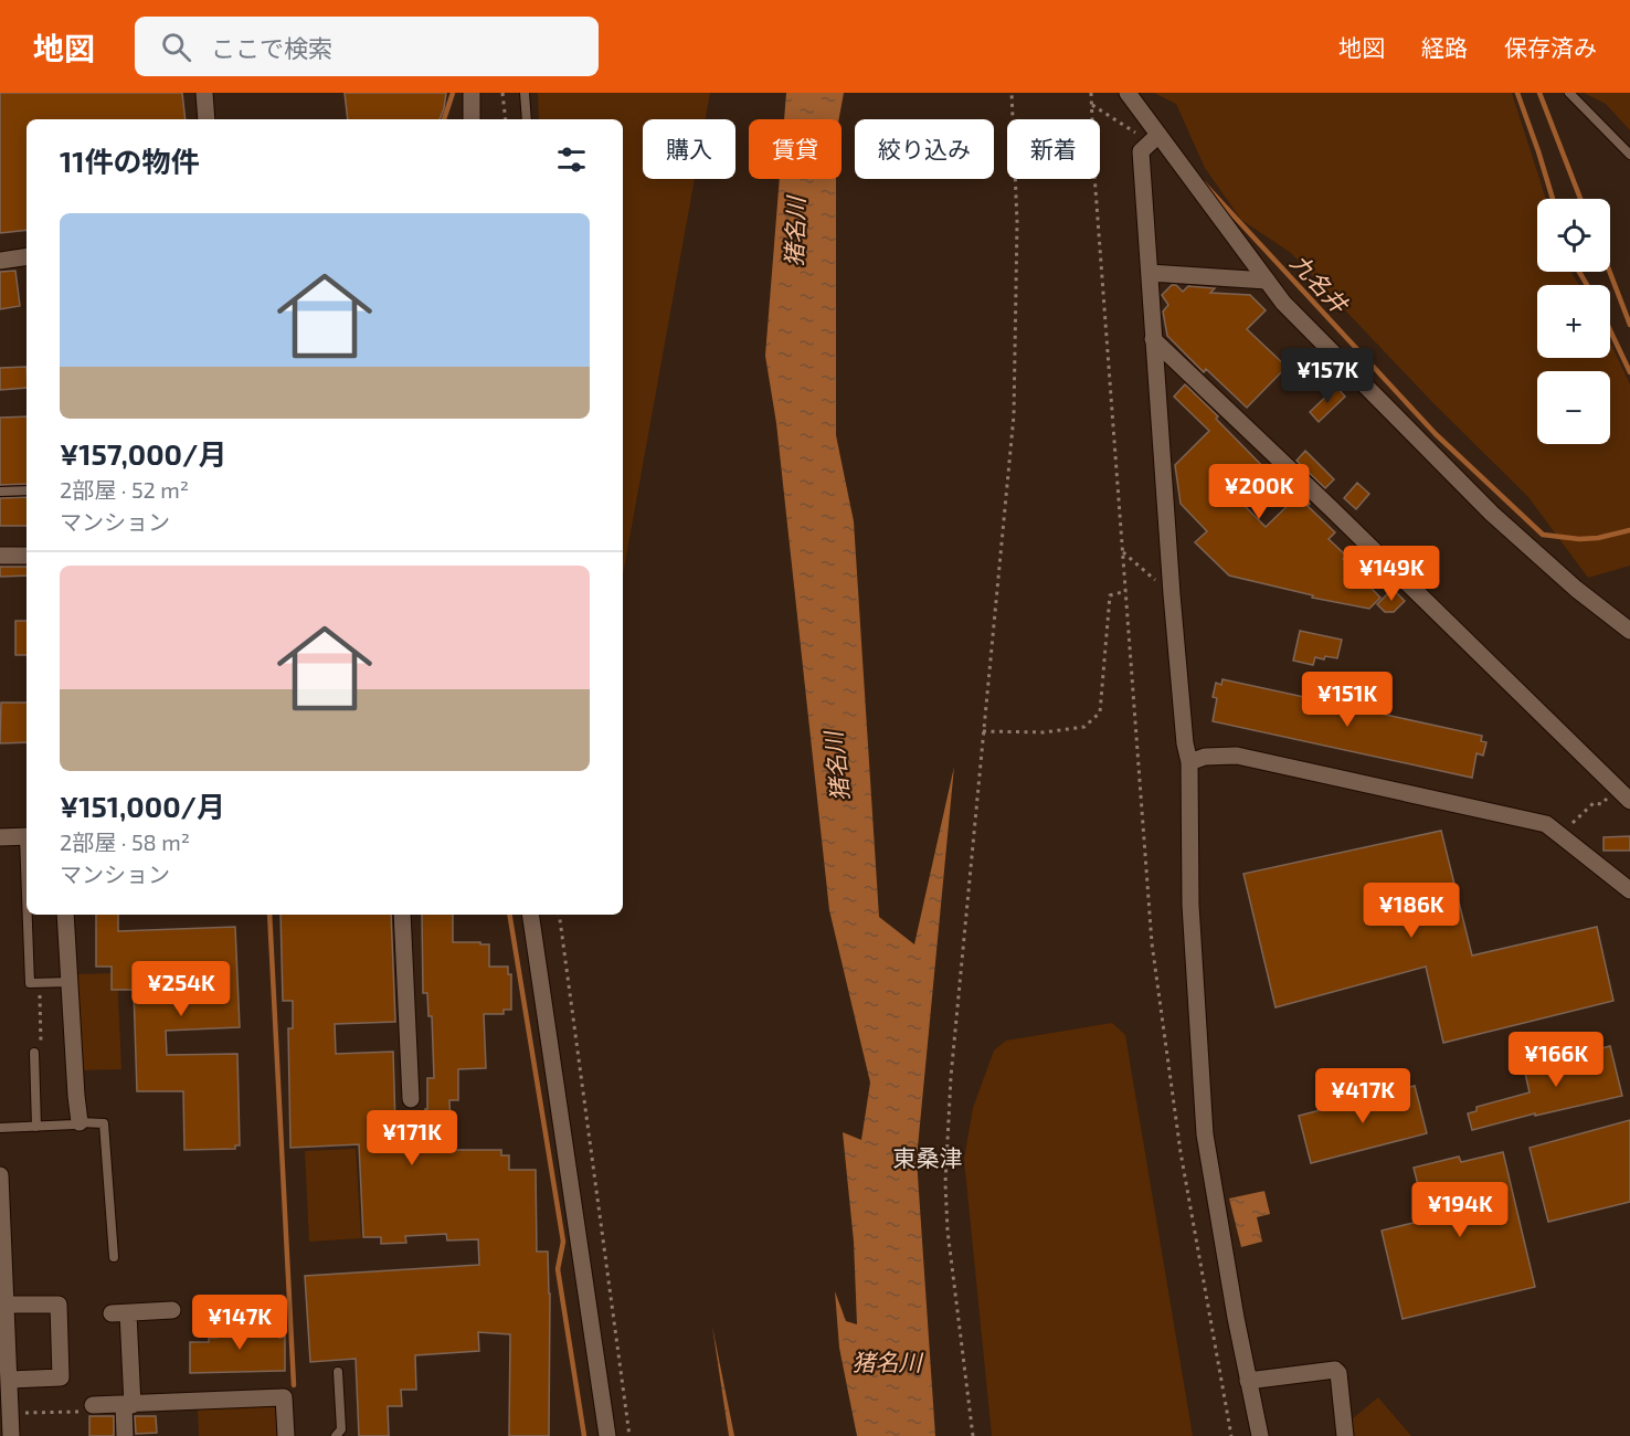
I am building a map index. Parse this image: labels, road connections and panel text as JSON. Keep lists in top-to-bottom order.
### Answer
{
  "districts": ["東桑津"],
  "water": ["猪名川", "九名井"],
  "page": {
    "header": "地図",
    "search": "ここで検索",
    "nav": ["地図", "経路", "保存済み"],
    "chip": [
      "購入",
      "賃貸",
      "絞り込み",
      "新着"
    ],
    "heading": "11件の物件",
    "map_buttons": ["+", "−"],
    "list": [
      {
        "name": "¥157,000/月",
        "note": "2部屋 · 52 m² · マンション"
      },
      {
        "name": "¥151,000/月",
        "note": "2部屋 · 58 m² · マンション"
      }
    ],
    "price": [
      "¥157K",
      "¥200K",
      "¥149K",
      "¥151K",
      "¥186K",
      "¥254K",
      "¥166K",
      "¥417K",
      "¥171K",
      "¥194K",
      "¥147K"
    ]
  }
}
